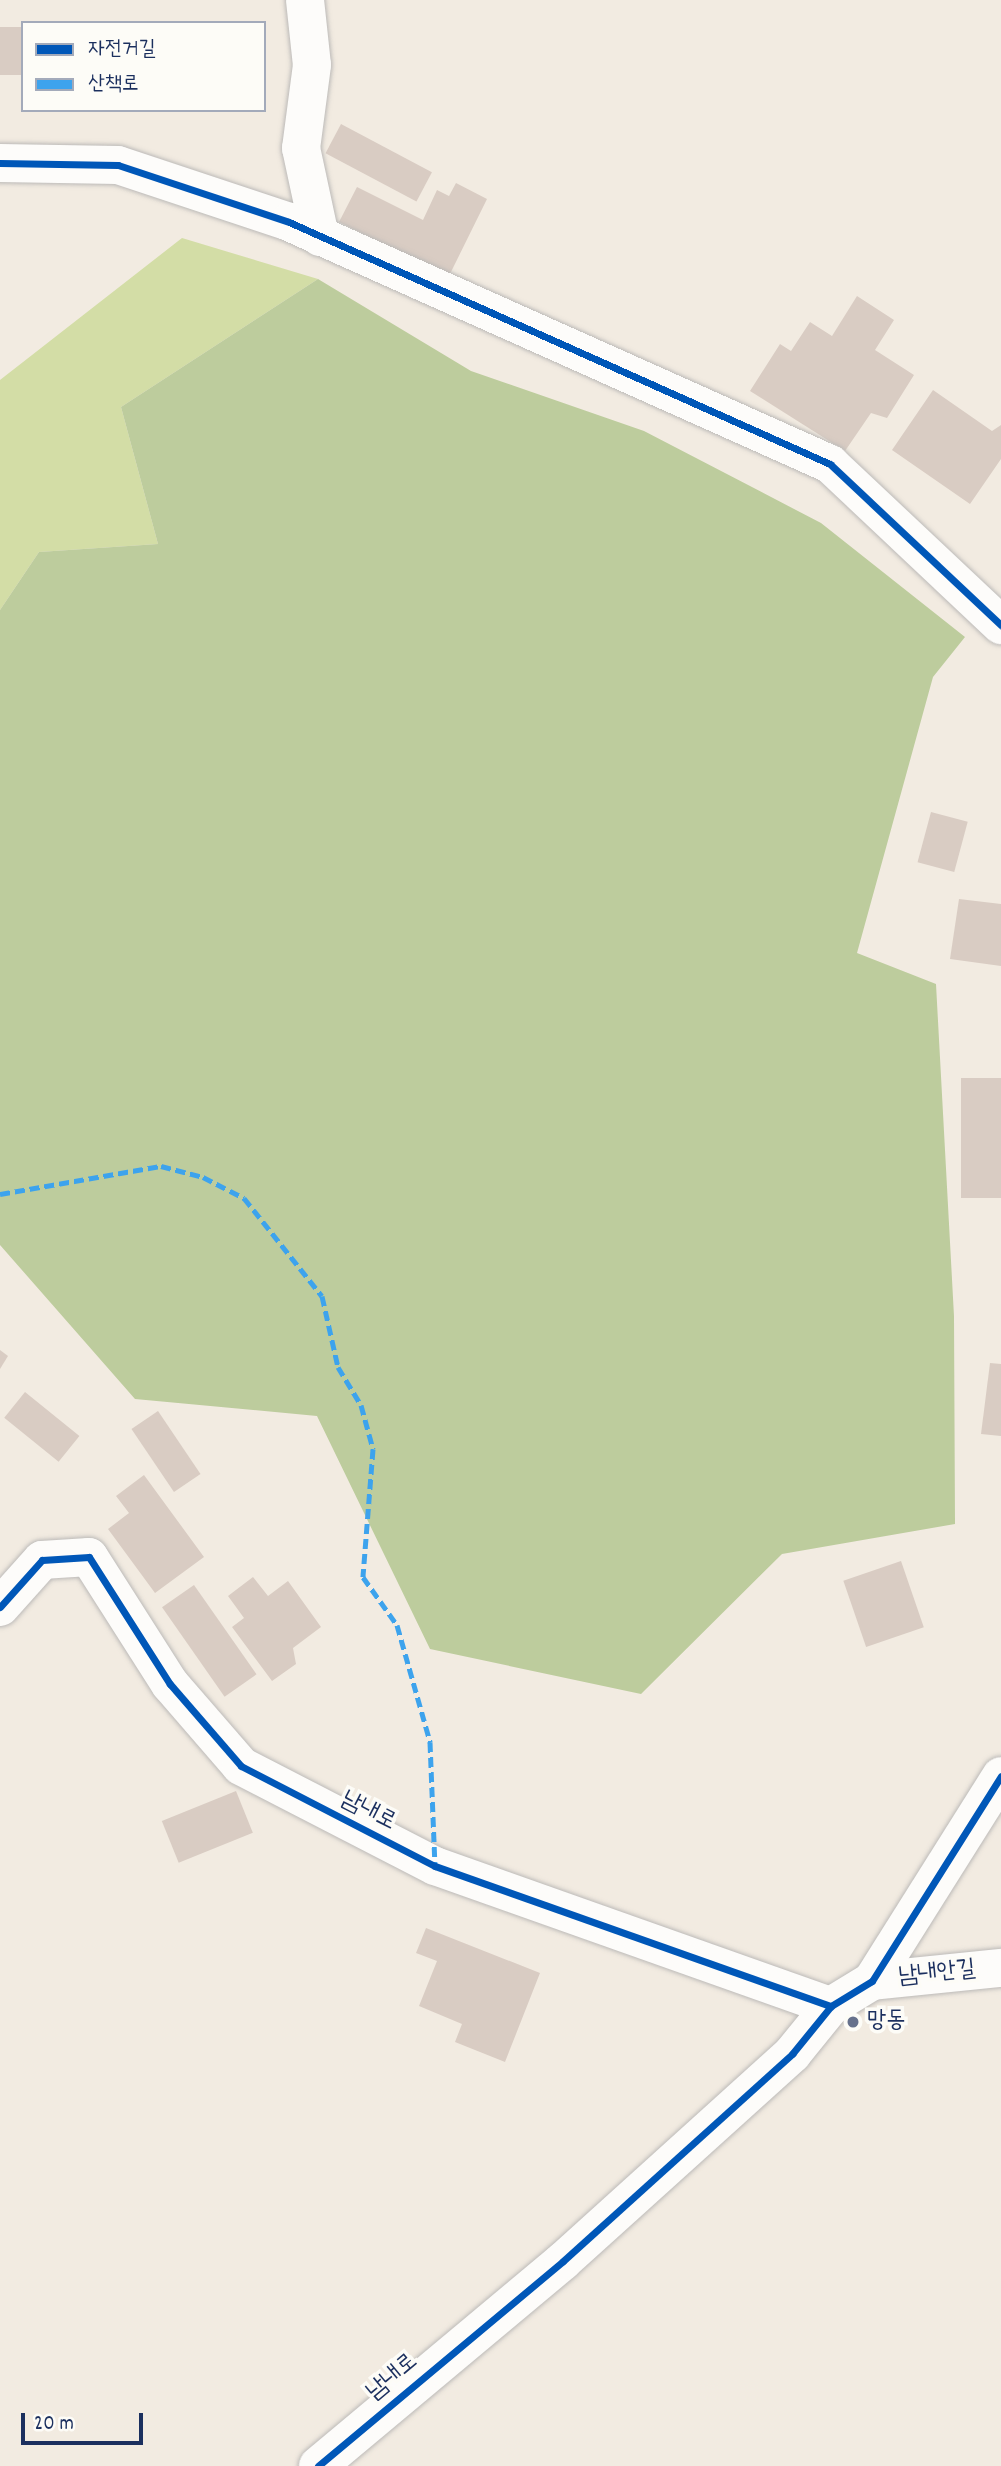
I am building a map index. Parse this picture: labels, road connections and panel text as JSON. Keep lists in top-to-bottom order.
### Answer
{
  "streets": {
    "street": ["남내로", "남내안길"]
  },
  "crossings": [
    ["남내로", "남내안길"]
  ],
  "places": ["망동"],
  "legend": ["자전거길", "산책로"],
  "scale_bar": "20 m"
}
